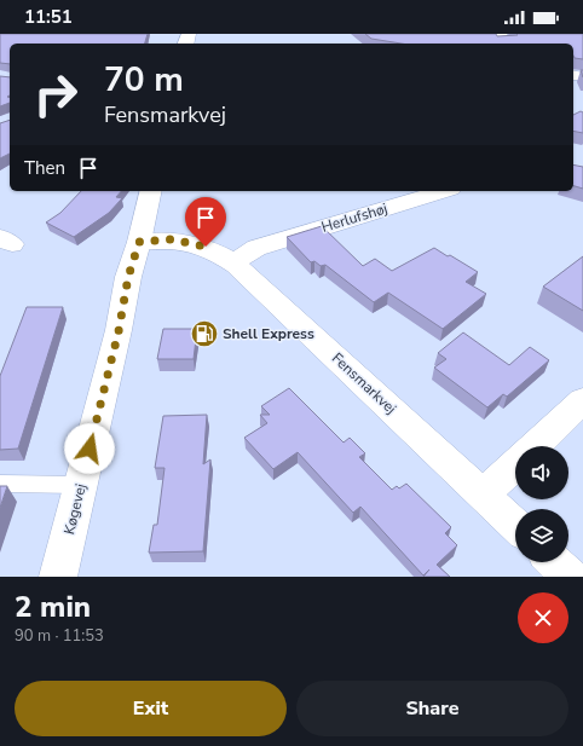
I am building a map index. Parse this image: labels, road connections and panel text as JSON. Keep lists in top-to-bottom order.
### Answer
{
  "streets": {
    "street": ["Herlufshøj", "Fensmarkvej", "Køgevej"]
  },
  "crossings": [
    ["Herlufshøj", "Fensmarkvej"],
    ["Fensmarkvej", "Køgevej"]
  ],
  "places": {
    "fuel station": ["Shell Express"]
  },
  "page": {
    "status": "11:51",
    "turn": ["70 m", "Fensmarkvej"],
    "then": "Then",
    "heading": ["2 min", "90 m · 11:53"],
    "buttons": ["Exit", "Share"]
  }
}
